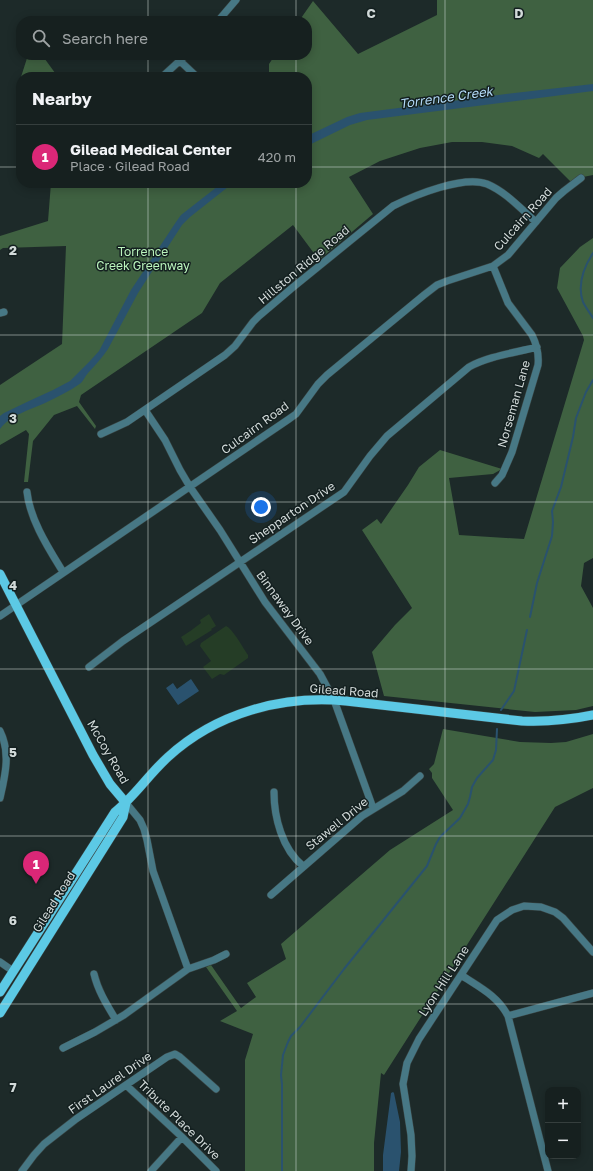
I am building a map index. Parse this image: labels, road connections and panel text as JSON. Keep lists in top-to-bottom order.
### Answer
{
  "streets": {
    "main road": ["Gilead Road", "McCoy Road"],
    "street": [
      "Culcairn Road",
      "Hillston Ridge Road",
      "Norseman Lane",
      "Shepparton Drive",
      "Binnaway Drive",
      "Stawell Drive",
      "Lyon Hill Lane",
      "First Laurel Drive",
      "Tribute Place Drive"
    ]
  },
  "crossings": [
    ["Culcairn Road", "Hillston Ridge Road"],
    ["Culcairn Road", "Norseman Lane"],
    ["Culcairn Road", "Binnaway Drive"],
    ["Culcairn Road", "McCoy Road"],
    ["Hillston Ridge Road", "Binnaway Drive"],
    ["Norseman Lane", "Shepparton Drive"],
    ["Shepparton Drive", "Binnaway Drive"],
    ["Binnaway Drive", "Gilead Road"],
    ["Binnaway Drive", "Stawell Drive"],
    ["Gilead Road", "McCoy Road"],
    ["First Laurel Drive", "Tribute Place Drive"]
  ],
  "water": ["Torrence Creek"],
  "parks": ["Torrence Creek Greenway"],
  "page": {
    "search": "Search here",
    "heading": "Nearby",
    "list": [
      {
        "mark": "1",
        "name": "Gilead Medical Center",
        "note": "Place · Gilead Road",
        "value": "420 m"
      }
    ],
    "pins": "1",
    "map_buttons": ["+", "−"]
  },
  "grid": {
    "columns": ["C", "D"],
    "rows": [
      "2",
      "3",
      "4",
      "5",
      "6",
      "7"
    ]
  }
}
